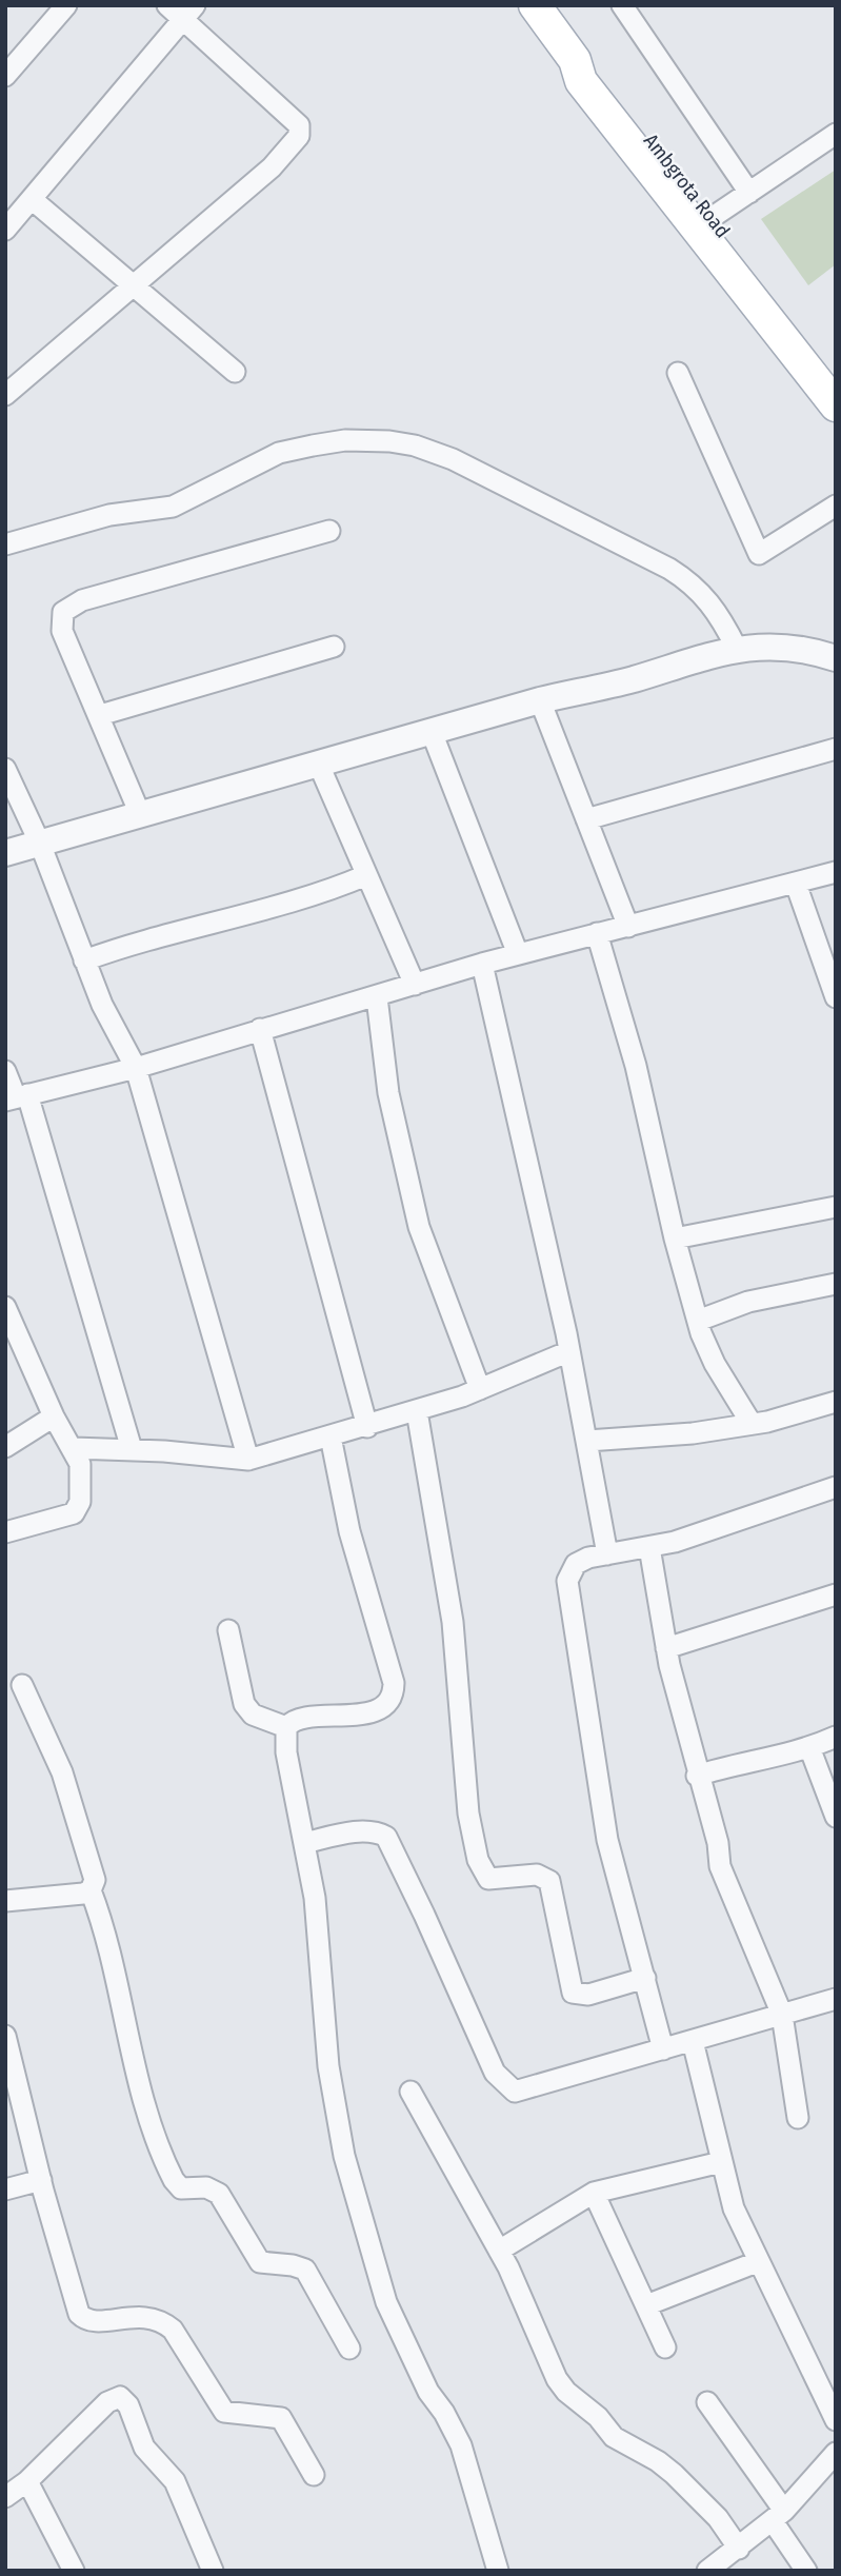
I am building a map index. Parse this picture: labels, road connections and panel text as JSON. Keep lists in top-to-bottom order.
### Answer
{
  "streets": {
    "main road": ["Ambgrota Road"]
  }
}
